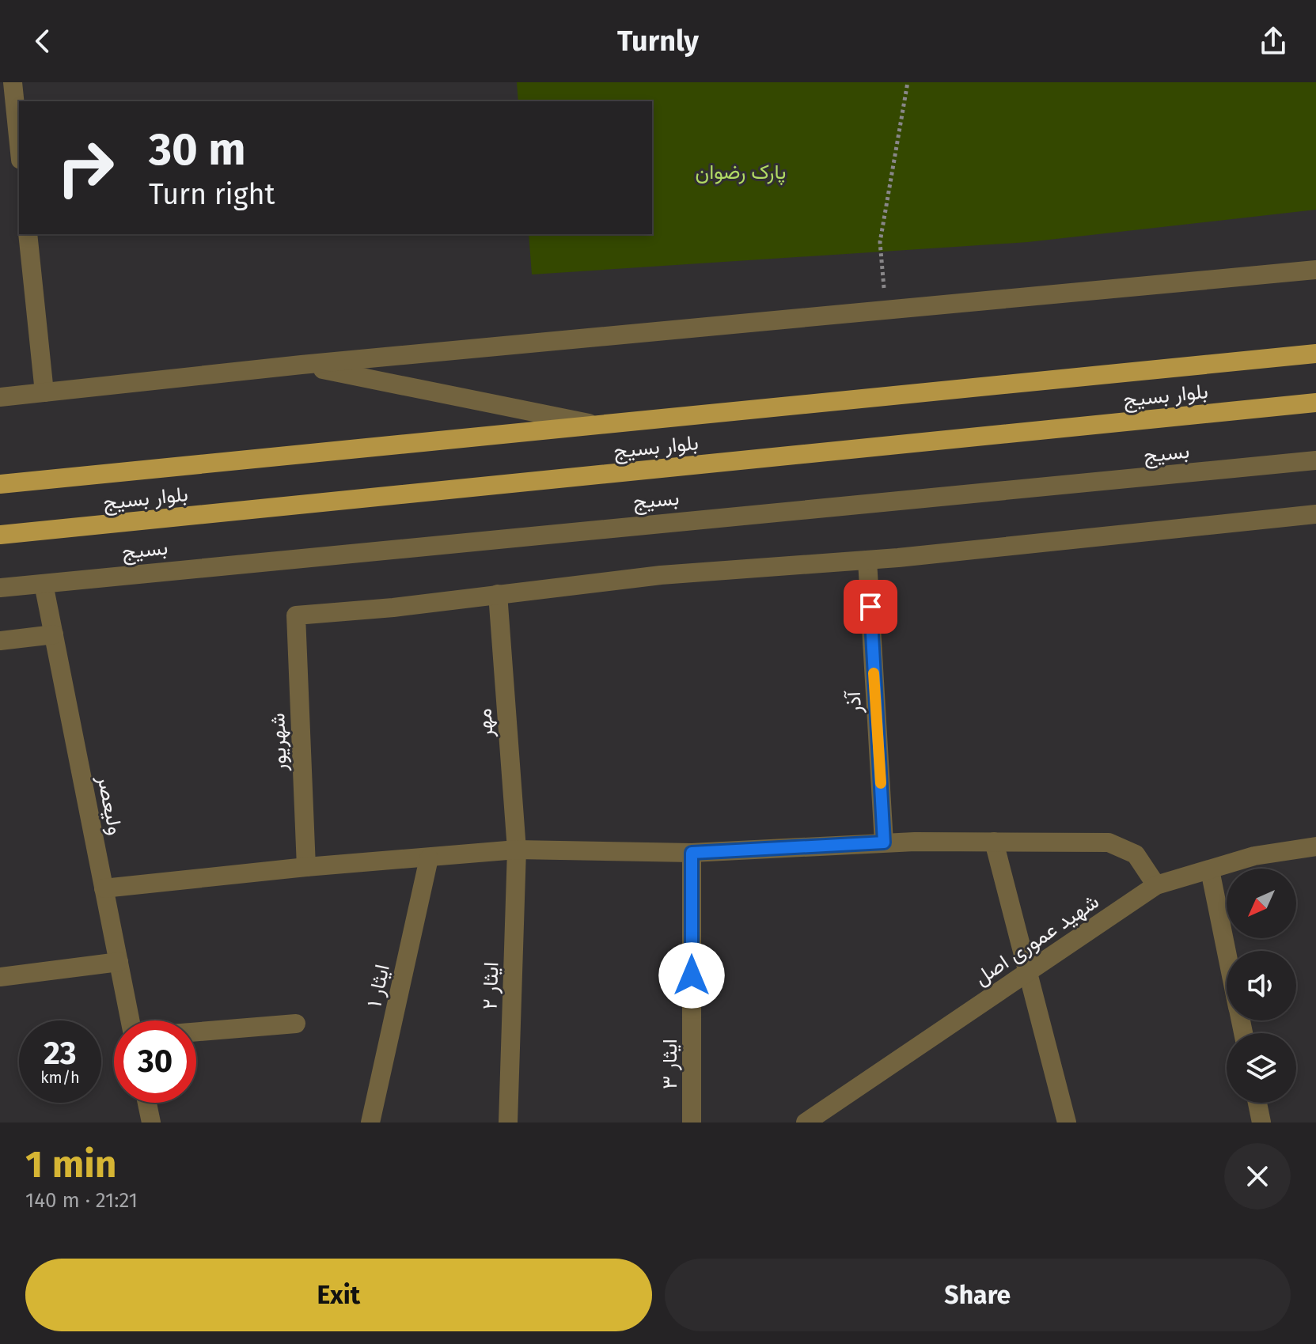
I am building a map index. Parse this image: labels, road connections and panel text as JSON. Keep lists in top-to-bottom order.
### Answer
{
  "streets": {
    "main road": ["بلوار بسیج"],
    "street": [
      "بسیج",
      "آذر",
      "مهر",
      "شهریور",
      "ولیعصر",
      "شهید عموری اصل",
      "ایثار ۱",
      "ایثار ۲",
      "ایثار ۳"
    ]
  },
  "crossings": [
    ["بسیج", "ولیعصر"],
    ["مهر", "شهریور"],
    ["مهر", "ایثار ۲"]
  ],
  "parks": ["پارک رضوان"],
  "north": "bottom left",
  "page": {
    "header": "Turnly",
    "turn": ["30 m", "Turn right"],
    "speed": "23 km/h",
    "limit": "30",
    "heading": ["1 min", "140 m · 21:21"],
    "buttons": ["Exit", "Share"]
  }
}
